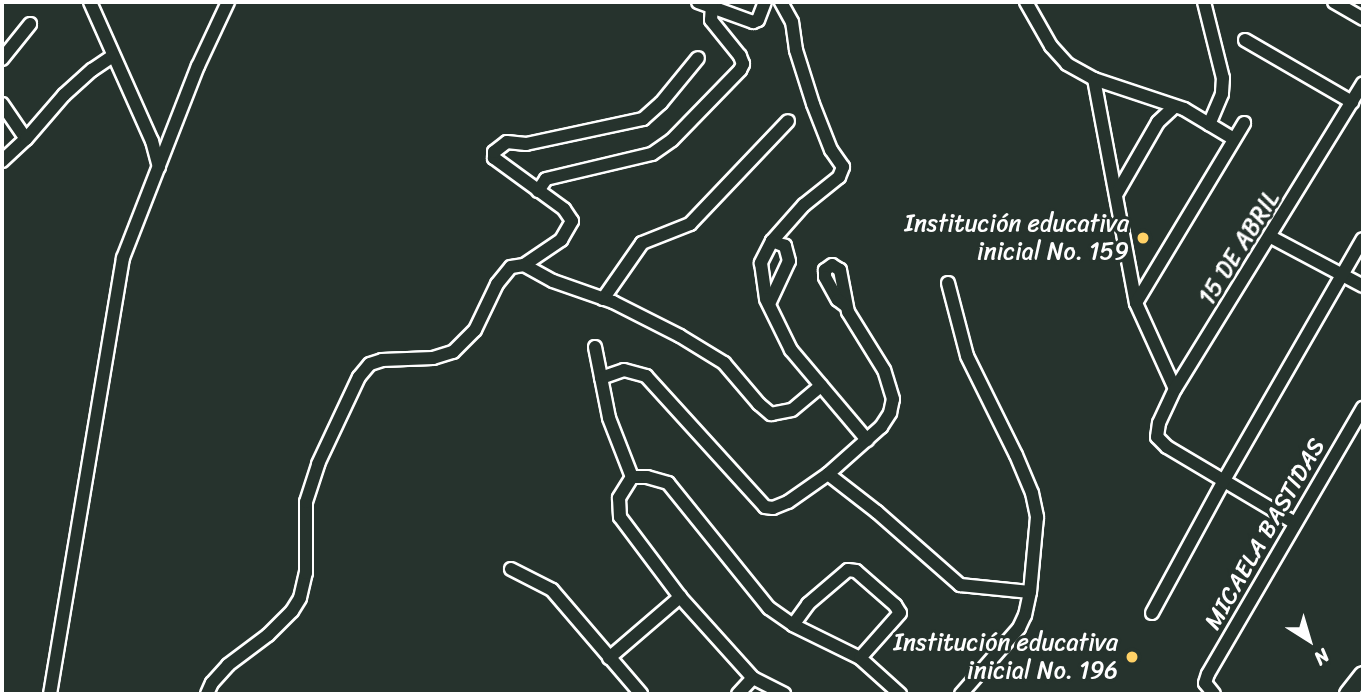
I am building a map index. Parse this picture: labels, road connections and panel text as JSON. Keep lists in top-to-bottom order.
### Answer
{
  "streets": {
    "street": ["15 DE ABRIL", "MICAELA BASTIDAS"]
  },
  "places": ["Institución educativa inicial No. 159", "Institución educativa inicial No. 196"],
  "north": "bottom right"
}
